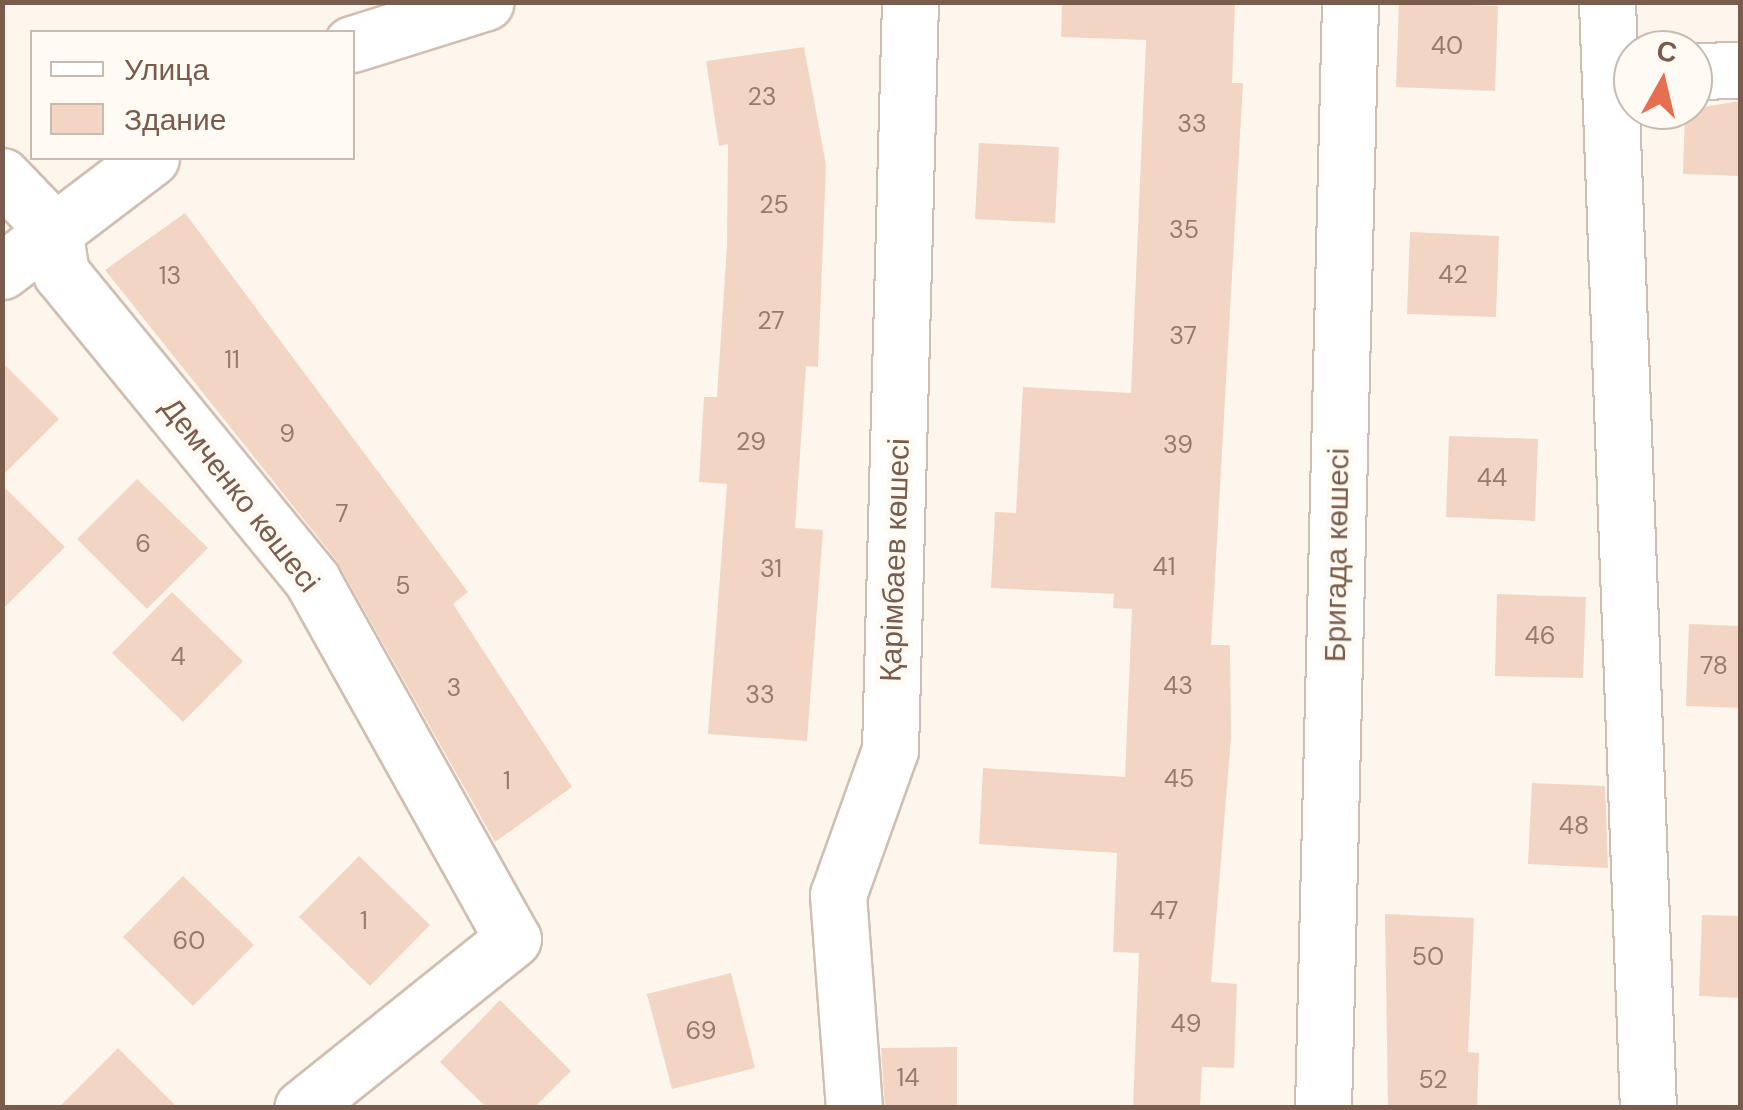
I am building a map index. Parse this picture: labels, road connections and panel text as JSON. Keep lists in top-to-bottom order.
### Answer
{
  "streets": {
    "street": ["Демченко көшесі", "Бригада көшесі", "Қарімбаев көшесі"]
  },
  "house_numbers": [
    "40",
    "23",
    "33",
    "25",
    "35",
    "42",
    "13",
    "27",
    "37",
    "11",
    "9",
    "29",
    "39",
    "44",
    "7",
    "6",
    "41",
    "31",
    "5",
    "46",
    "4",
    "78",
    "43",
    "3",
    "33",
    "45",
    "1",
    "48",
    "47",
    "1",
    "60",
    "50",
    "49",
    "69",
    "14",
    "52"
  ],
  "legend": ["Улица", "Здание"],
  "north": "top"
}
